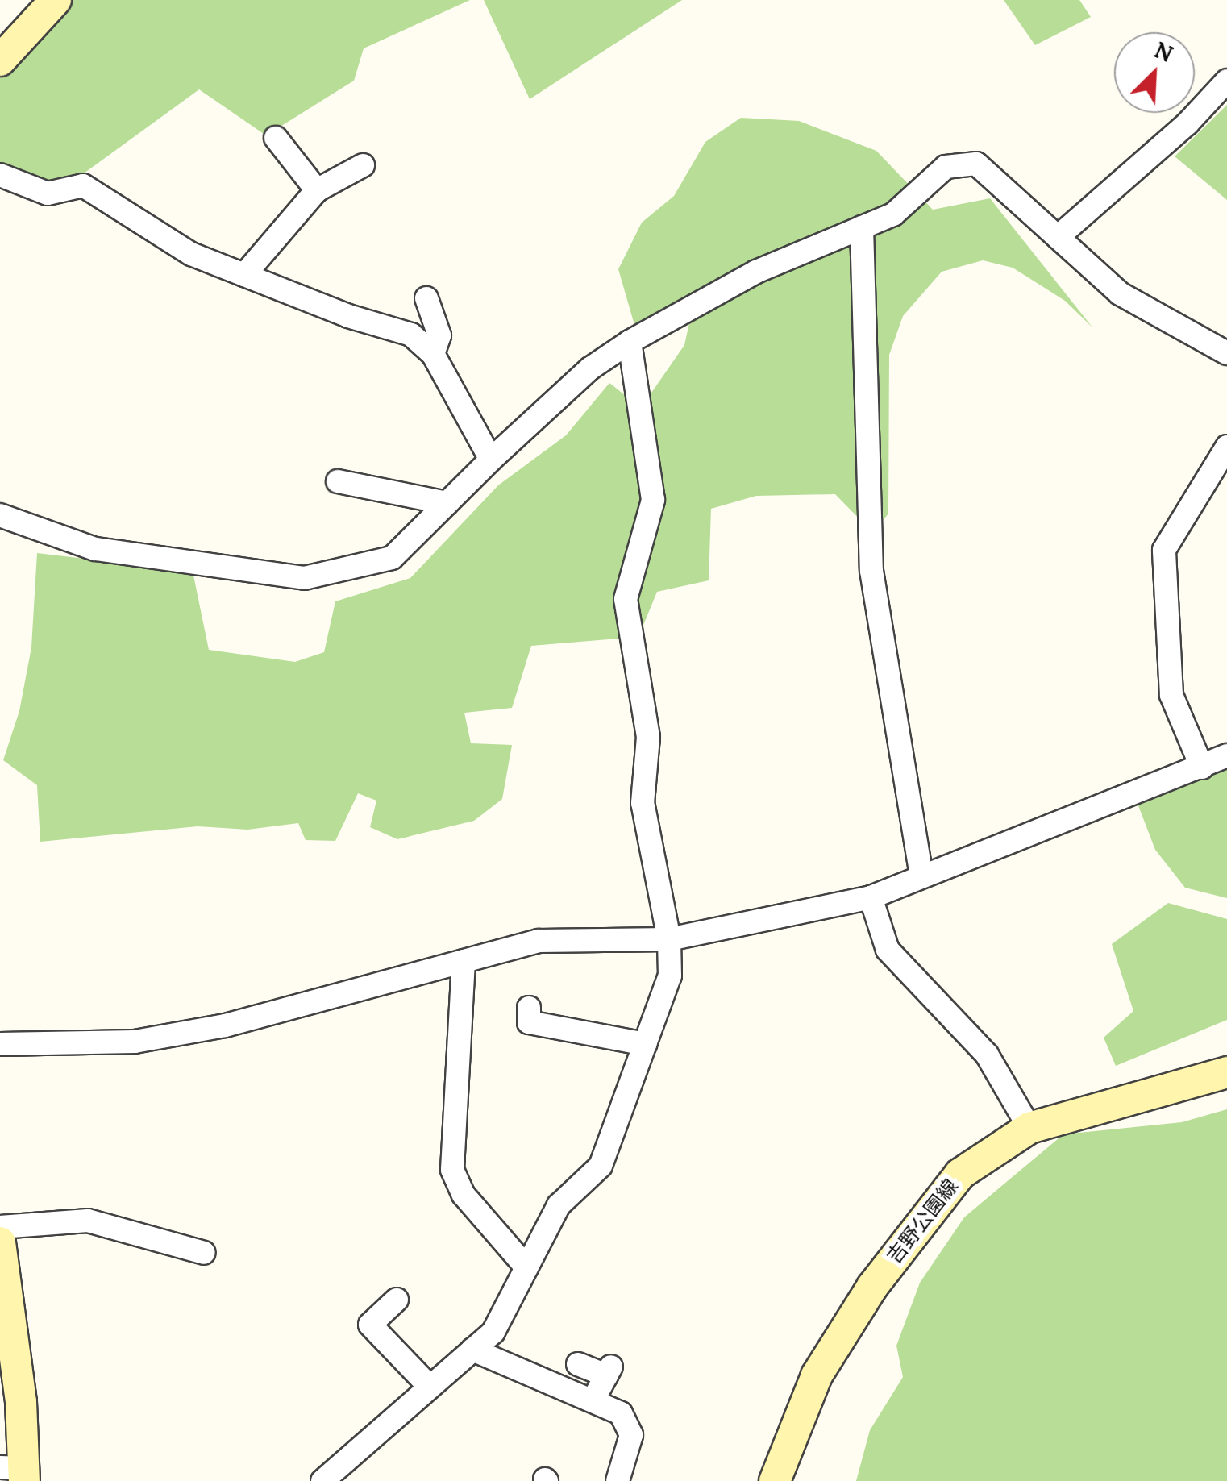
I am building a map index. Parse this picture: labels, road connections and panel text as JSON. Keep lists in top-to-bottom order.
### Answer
{
  "streets": {
    "main road": ["吉野公園線"]
  },
  "north": "top right"
}
